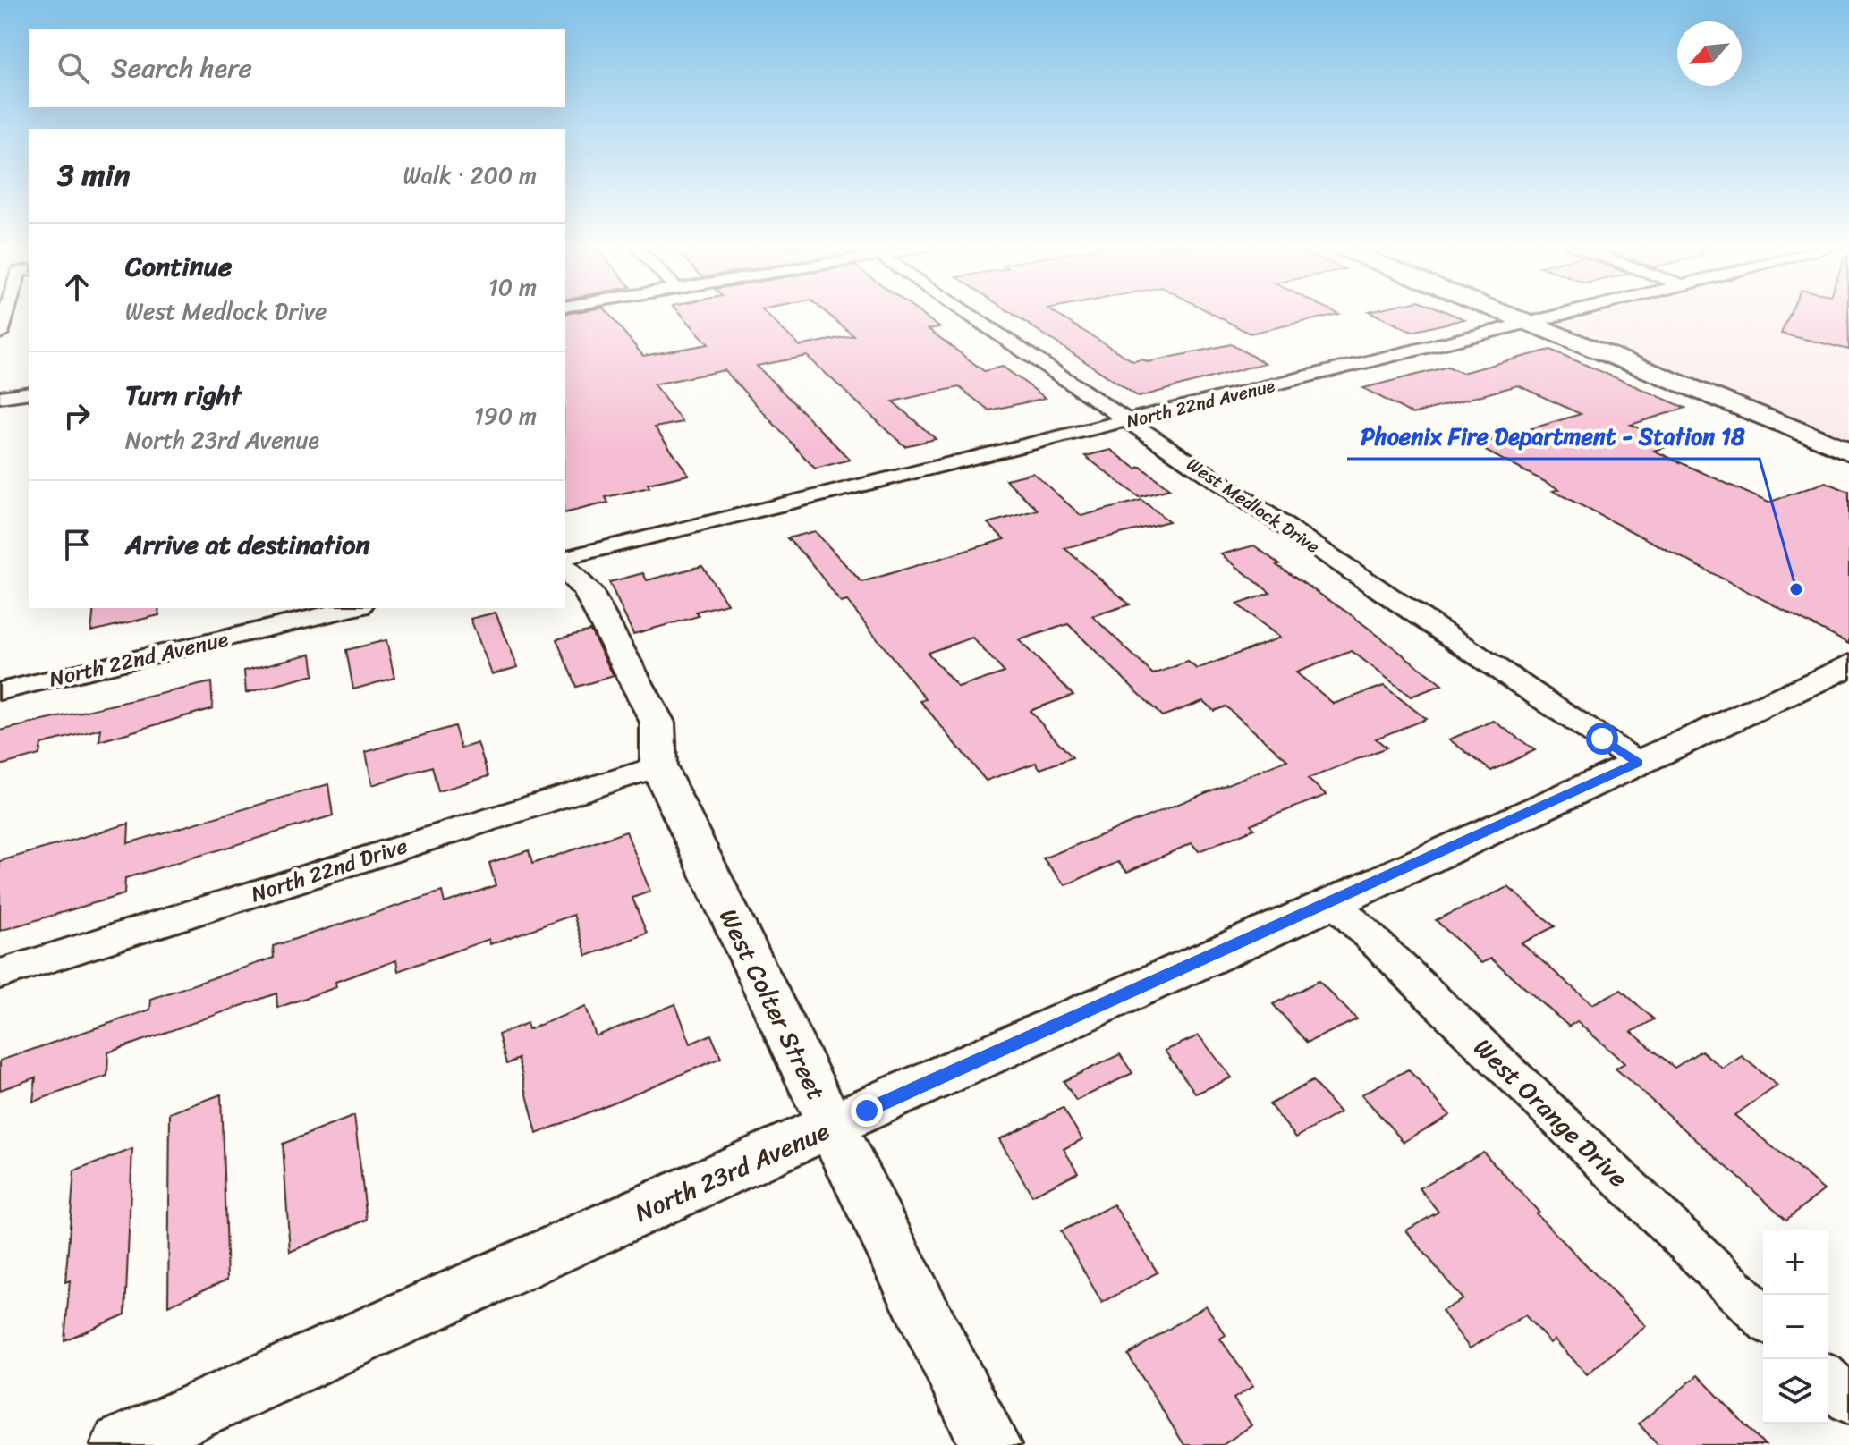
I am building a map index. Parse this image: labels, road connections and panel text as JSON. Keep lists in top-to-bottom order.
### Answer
{
  "streets": {
    "street": [
      "North 22nd Avenue",
      "West Medlock Drive",
      "North 22nd Drive",
      "West Colter Street",
      "West Orange Drive",
      "North 23rd Avenue"
    ]
  },
  "crossings": [
    ["North 22nd Avenue", "West Medlock Drive"],
    ["West Medlock Drive", "North 23rd Avenue"],
    ["North 22nd Drive", "West Colter Street"],
    ["West Colter Street", "North 23rd Avenue"],
    ["West Orange Drive", "North 23rd Avenue"]
  ],
  "places": ["Phoenix Fire Department - Station 18"],
  "north": "bottom left",
  "page": {
    "search": "Search here",
    "heading": ["3 min", "Walk · 200 m"],
    "list": [
      ["Continue", "West Medlock Drive", "10 m"],
      ["Turn right", "North 23rd Avenue", "190 m"],
      "Arrive at destination"
    ],
    "map_buttons": ["+", "−"]
  }
}
